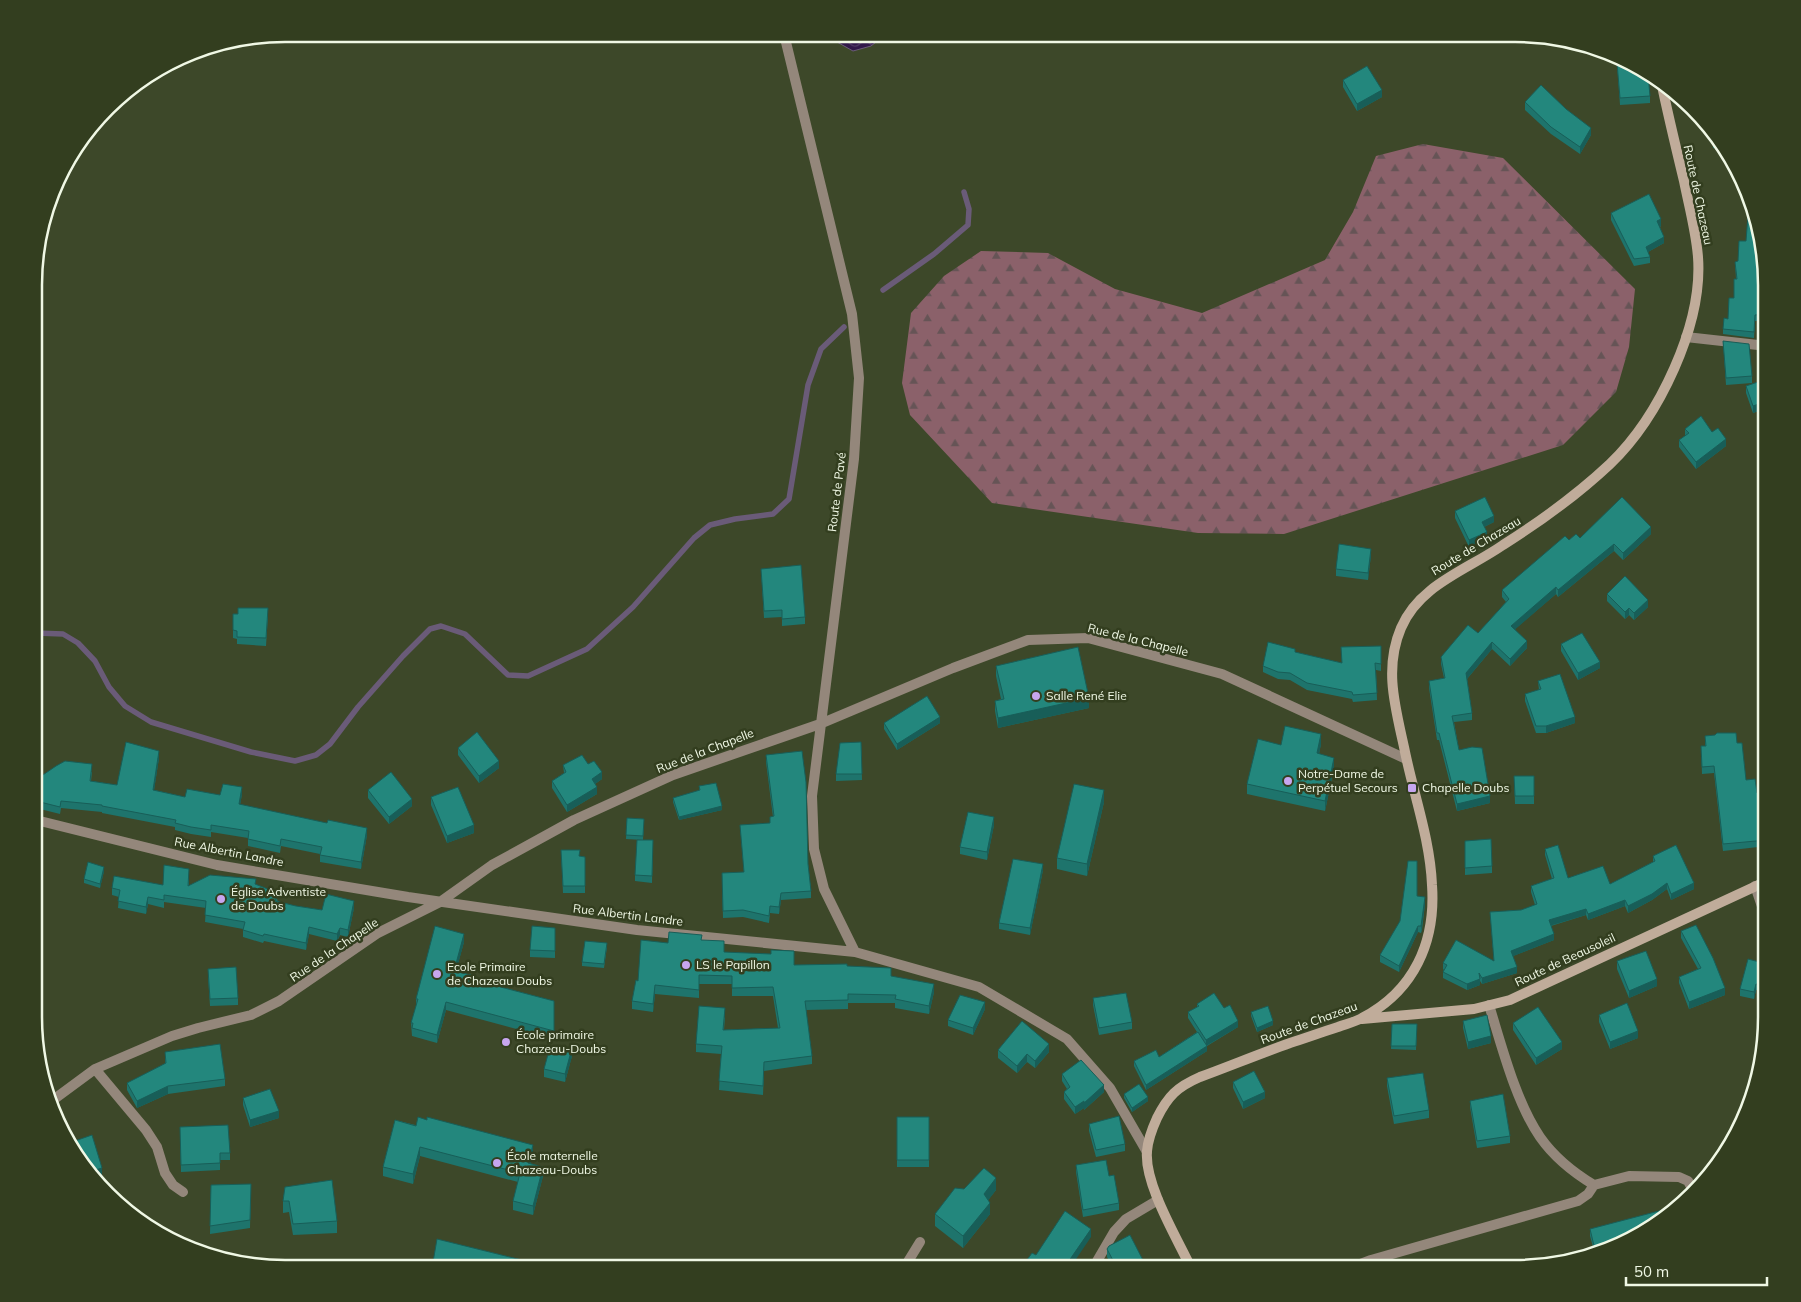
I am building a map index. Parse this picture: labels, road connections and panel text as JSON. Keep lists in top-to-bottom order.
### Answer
{
  "streets": {
    "main road": ["Route de Chazeau", "Route de Beausoleil"],
    "street": ["Route de Pavé", "Rue de la Chapelle", "Rue Albertin Landre"]
  },
  "crossings": [
    ["Route de Chazeau", "Rue de la Chapelle"],
    ["Route de Chazeau", "Rue Albertin Landre"],
    ["Route de Chazeau", "Route de Beausoleil"],
    ["Route de Pavé", "Rue de la Chapelle"],
    ["Route de Pavé", "Rue Albertin Landre"],
    ["Rue de la Chapelle", "Rue Albertin Landre"]
  ],
  "places": {
    "other": [
      "Salle René Elie",
      "Notre-Dame de Perpétuel Secours",
      "Église Adventiste de Doubs",
      "LS le Papillon",
      "Ecole Primaire de Chazeau Doubs",
      "École primaire Chazeau-Doubs",
      "École maternelle Chazeau-Doubs"
    ],
    "transit": ["Chapelle Doubs"]
  },
  "scale_bar": "50 m"
}
